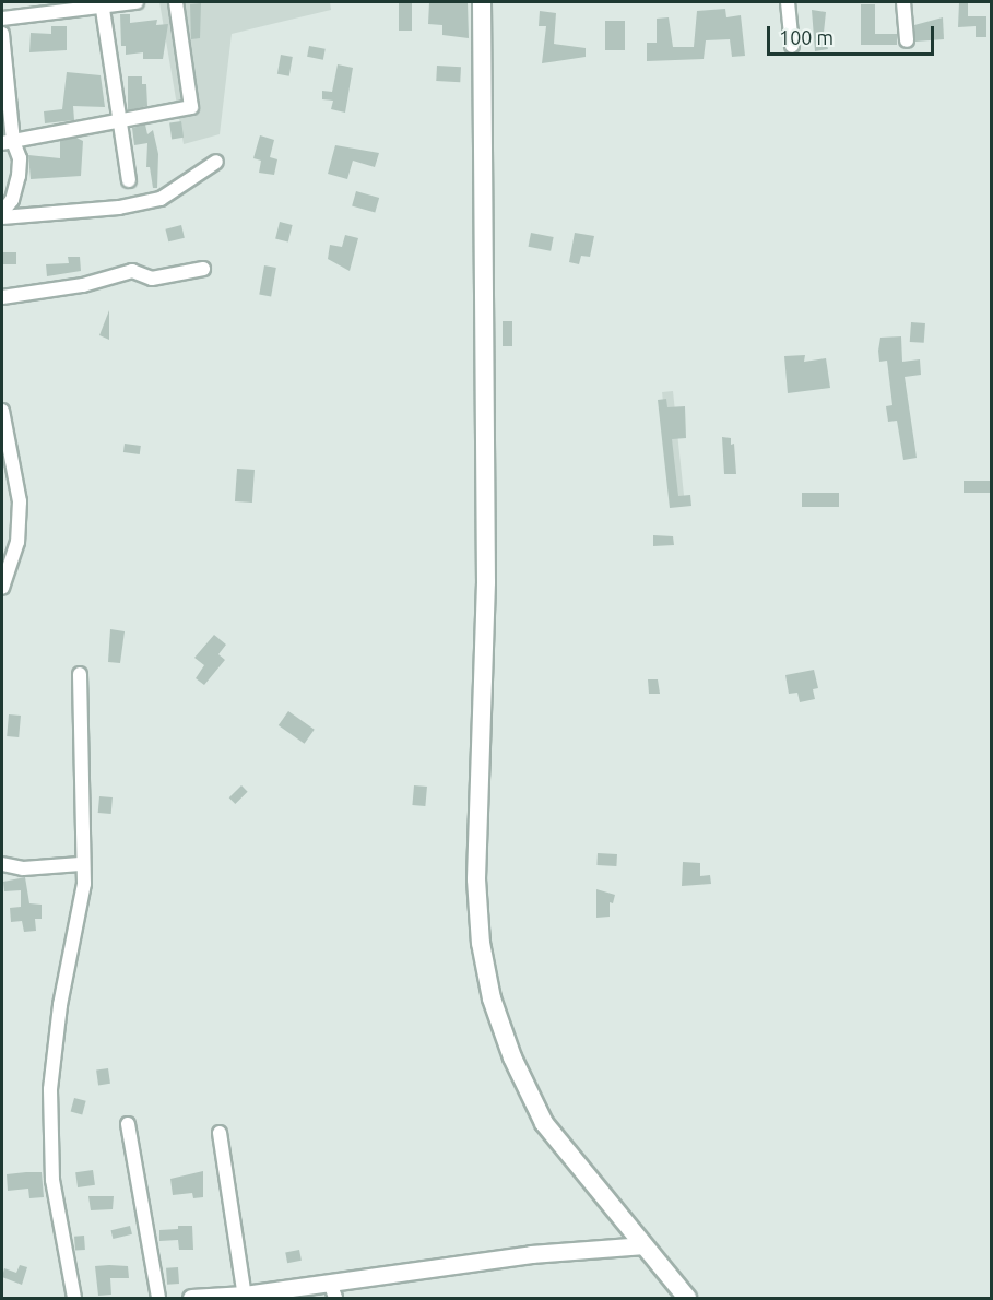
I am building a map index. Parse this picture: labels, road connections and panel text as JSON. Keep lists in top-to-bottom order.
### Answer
{
  "scale_bar": "100 m"
}
